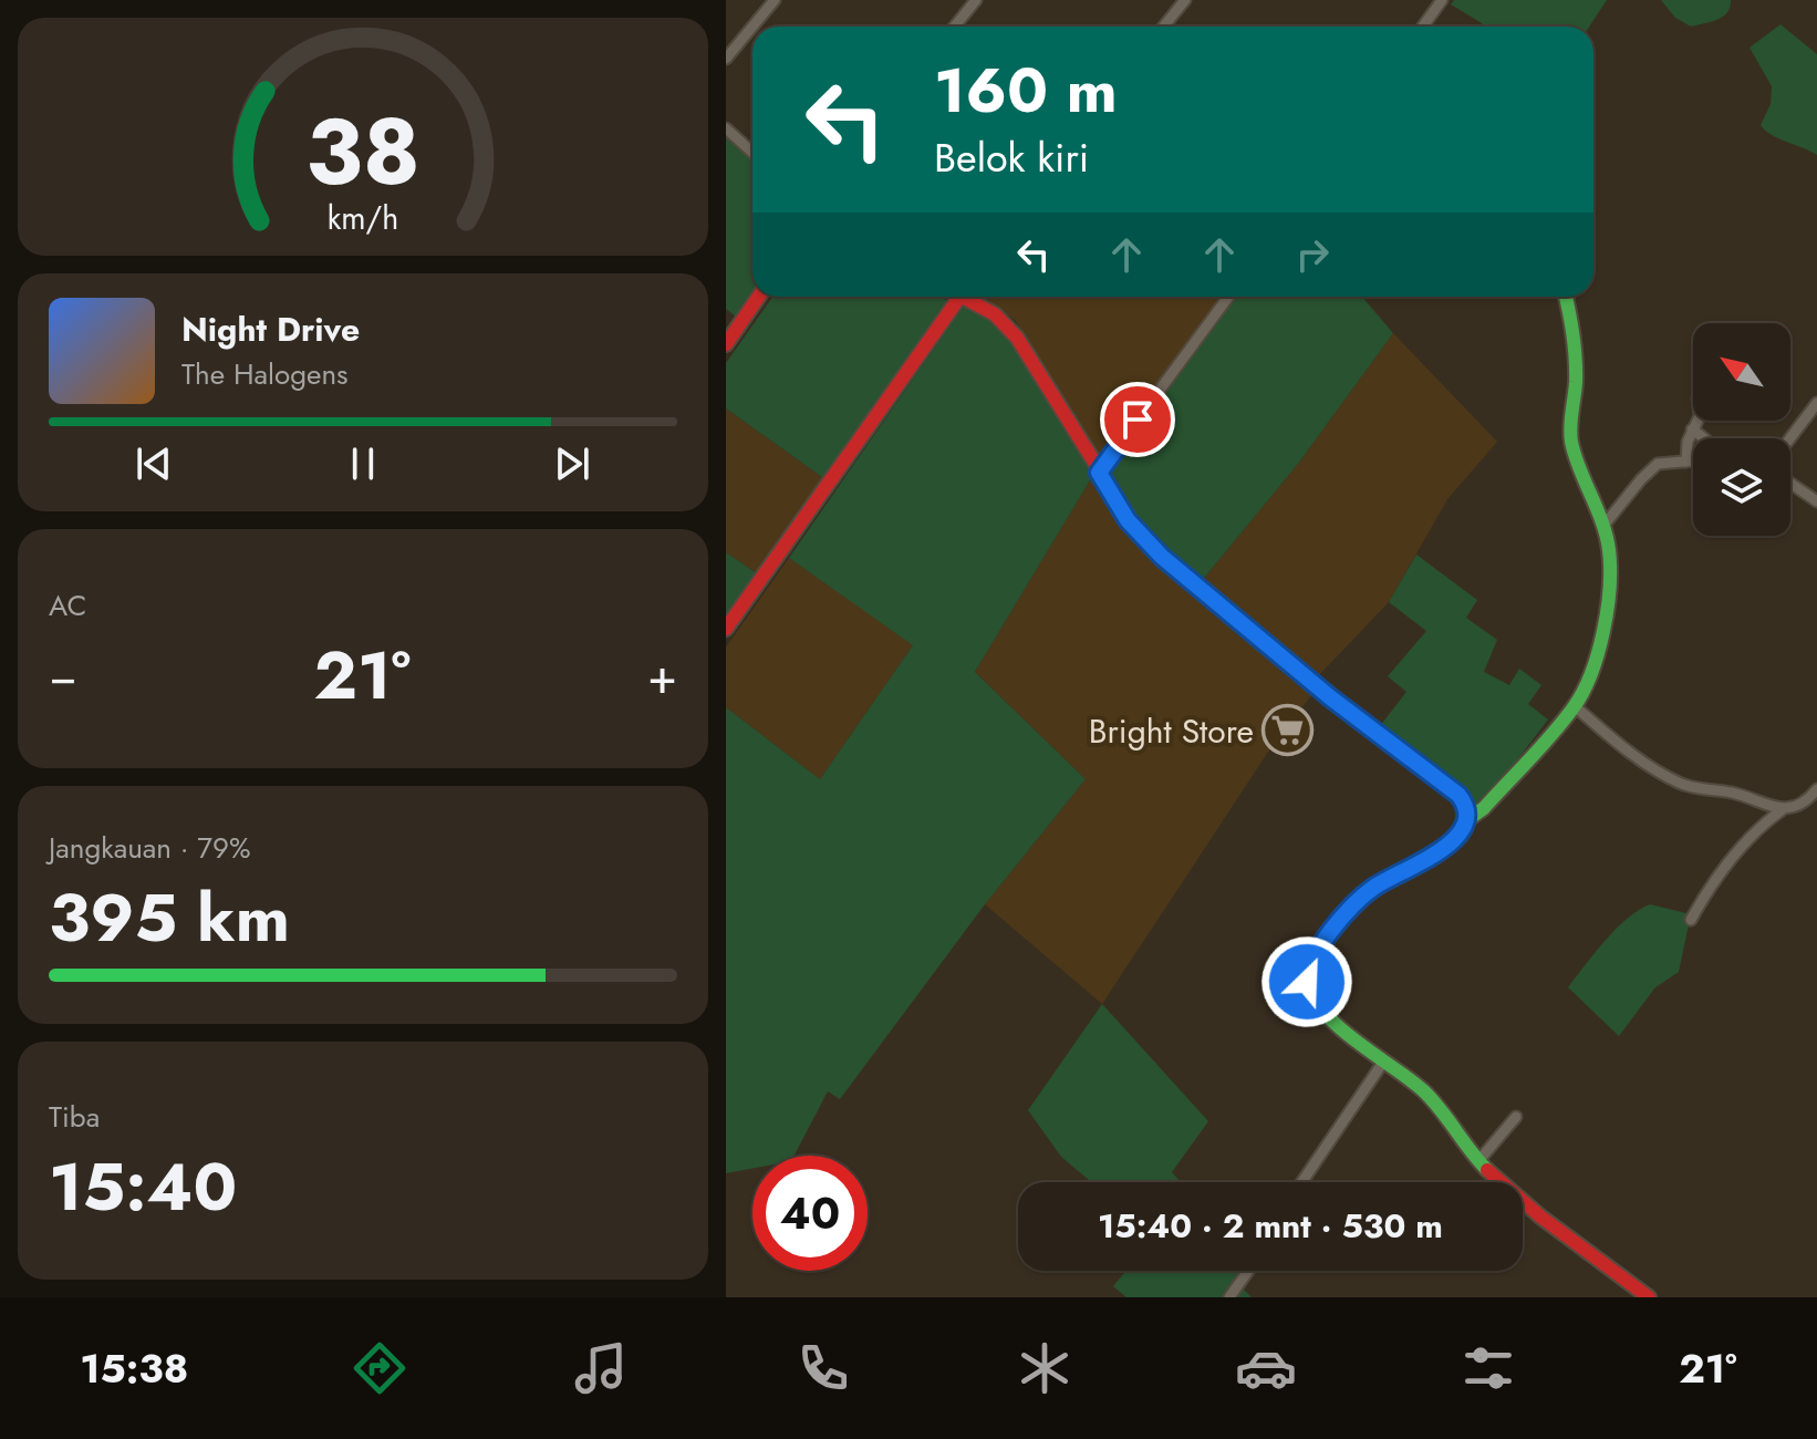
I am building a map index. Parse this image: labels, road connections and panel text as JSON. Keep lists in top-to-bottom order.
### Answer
{
  "places": {
    "supermarket": ["Bright Store"]
  },
  "north": "top left",
  "page": {
    "turn": ["160 m", "Belok kiri"],
    "song": ["Night Drive", "The Halogens"],
    "tile": [
      "AC",
      ["Jangkauan · 79%", "395 km"],
      ["Tiba", "15:40"]
    ],
    "heat": ["−", "21°", "+"],
    "limit": "40",
    "trip": "15:40 · 2 mnt · 530 m",
    "tabs": ["15:38", "21°"],
    "gauge": ["38", "km/h"]
  }
}
